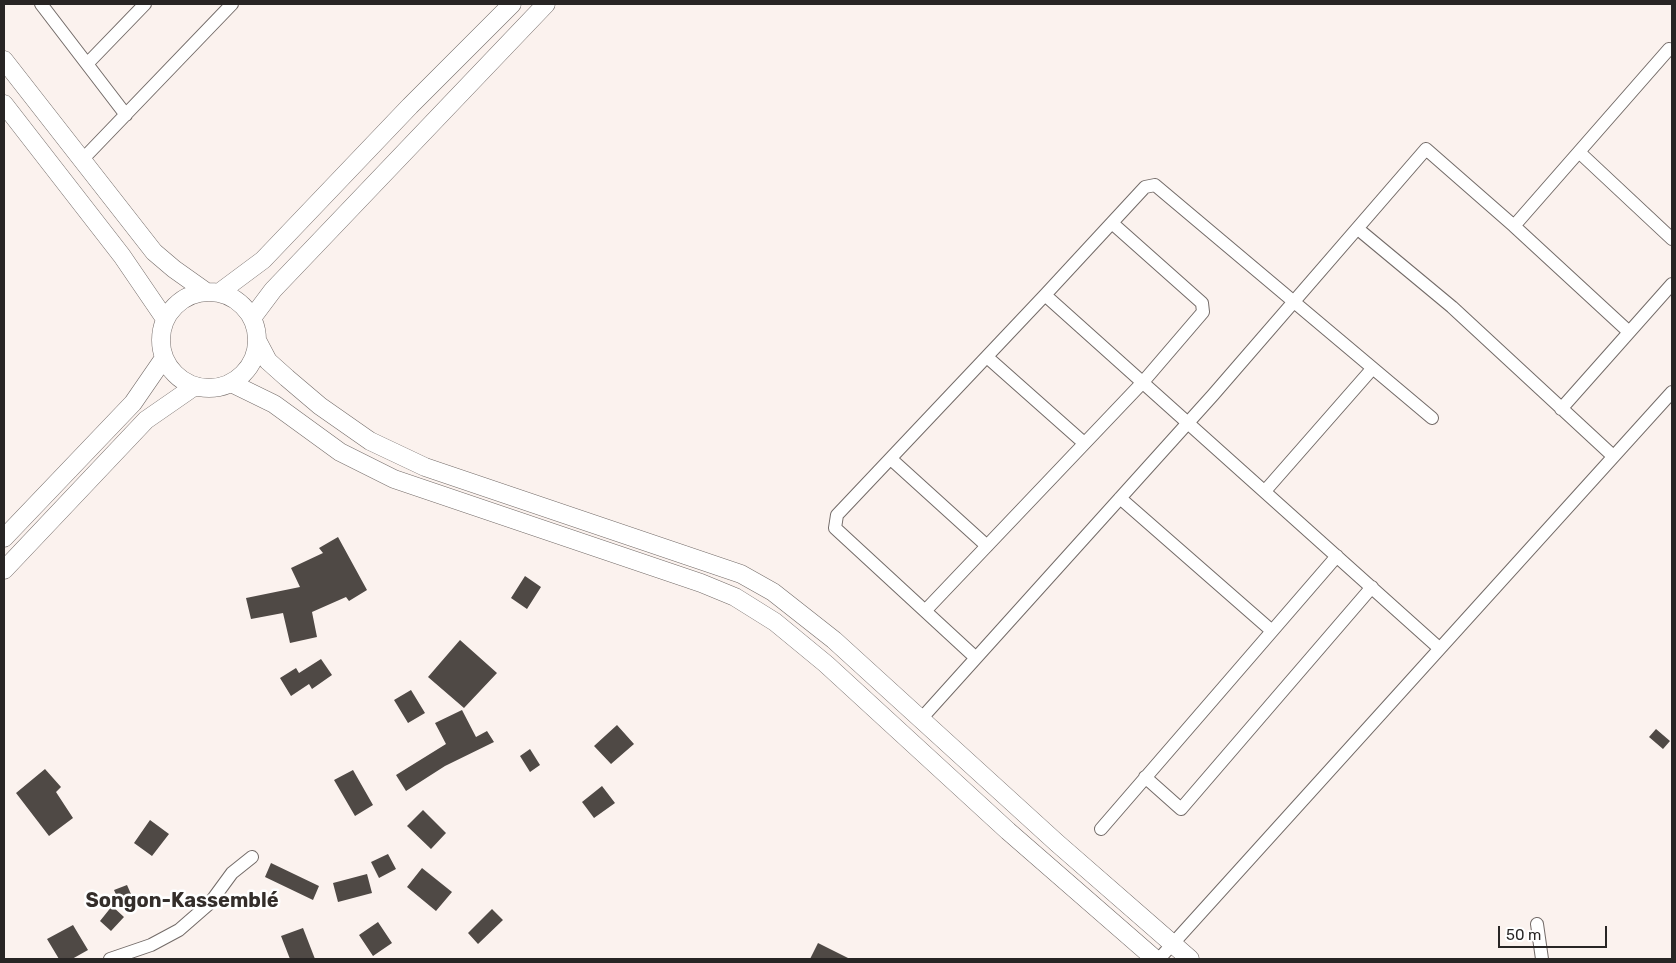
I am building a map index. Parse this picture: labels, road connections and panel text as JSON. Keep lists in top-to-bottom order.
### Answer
{
  "districts": ["Songon-Kassemblé"],
  "scale_bar": "50 m"
}
